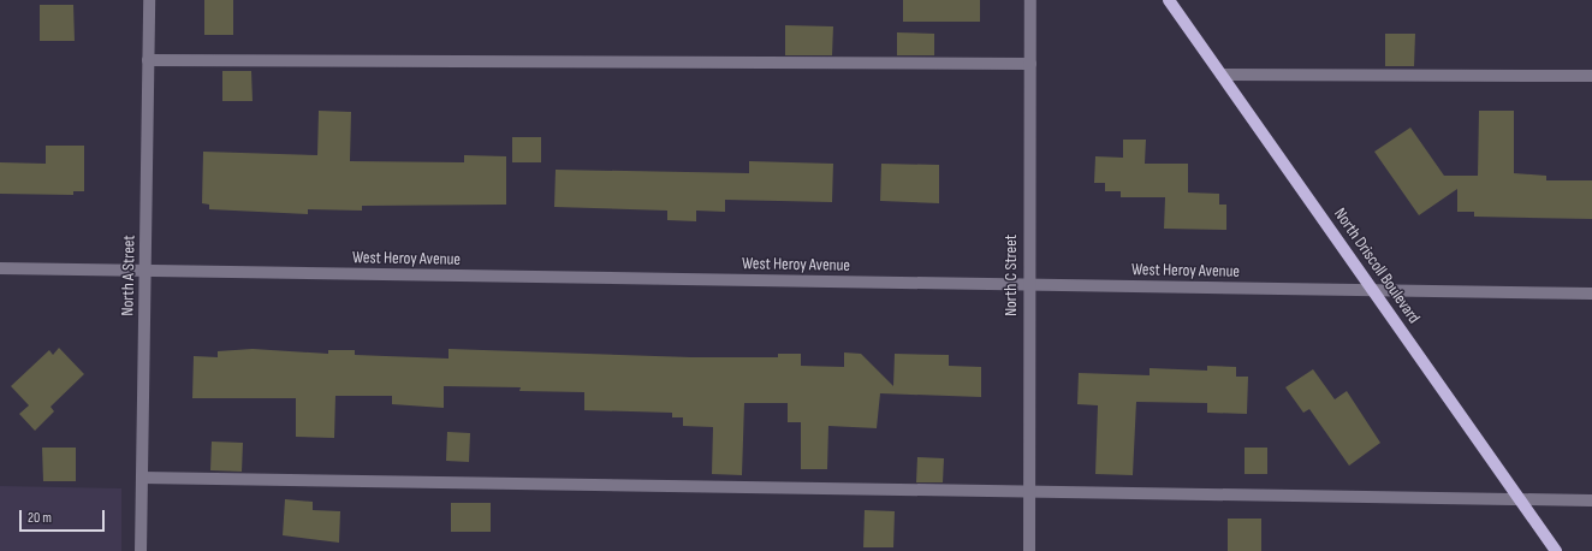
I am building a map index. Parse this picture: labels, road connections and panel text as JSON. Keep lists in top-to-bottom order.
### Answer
{
  "streets": {
    "main road": ["North Driscoll Boulevard"],
    "street": ["West Heroy Avenue", "North A Street", "North C Street"]
  },
  "crossings": [
    ["West Heroy Avenue", "North Driscoll Boulevard"],
    ["West Heroy Avenue", "North A Street"],
    ["West Heroy Avenue", "North C Street"]
  ],
  "scale_bar": "20 m"
}
